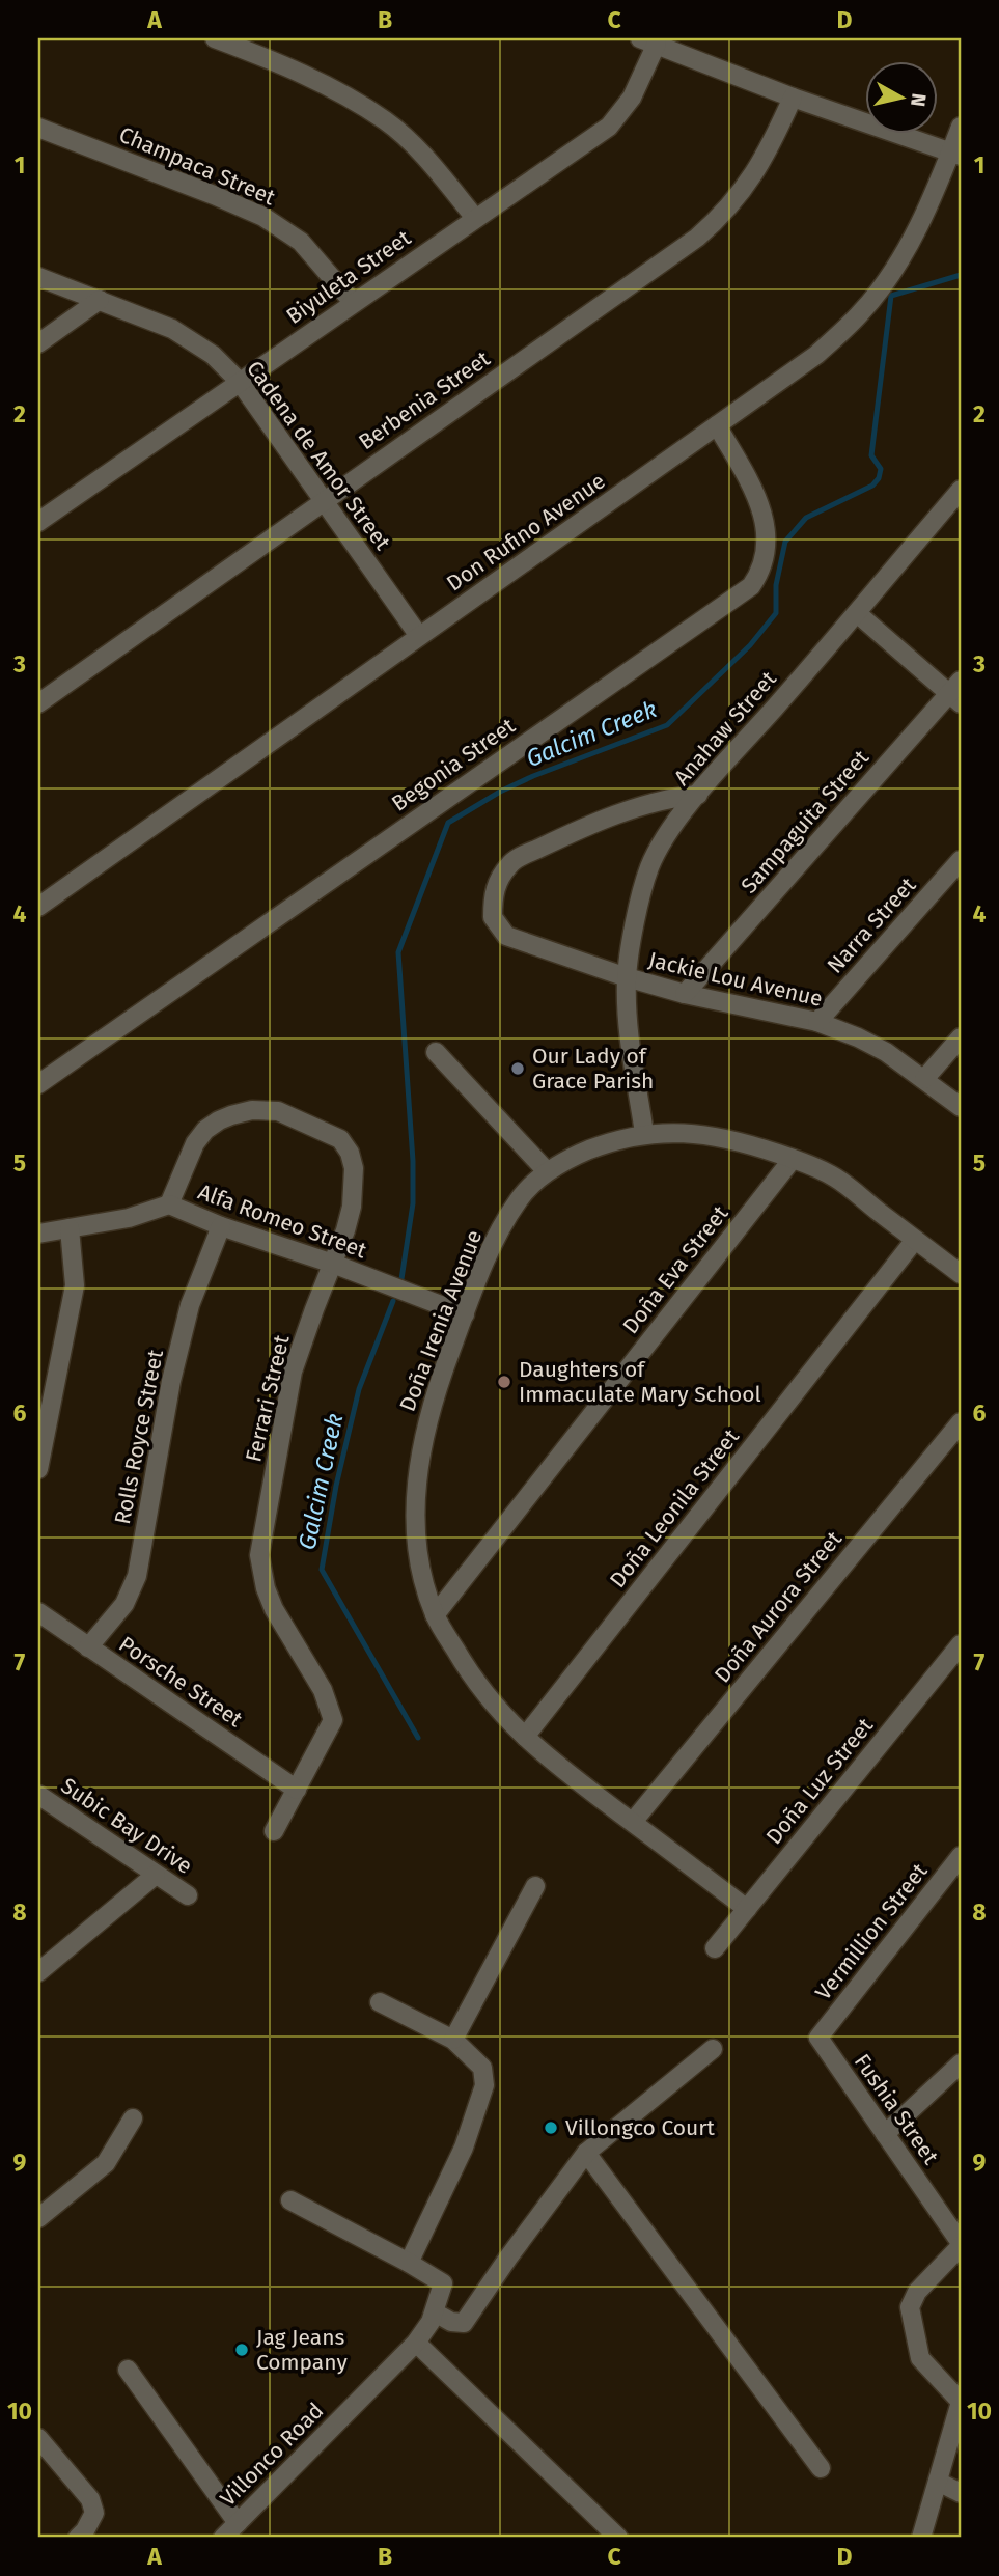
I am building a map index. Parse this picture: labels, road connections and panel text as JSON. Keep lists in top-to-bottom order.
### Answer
{
  "streets": {
    "street": [
      "Champaca Street",
      "Biyuleta Street",
      "Berbenia Street",
      "Cadena de Amor Street",
      "Don Rufino Avenue",
      "Anahaw Street",
      "Begonia Street",
      "Sampaguita Street",
      "Narra Street",
      "Jackie Lou Avenue",
      "Alfa Romeo Street",
      "Doña Eva Street",
      "Doña Irenia Avenue",
      "Ferrari Street",
      "Rolls Royce Street",
      "Doña Leonila Street",
      "Doña Aurora Street",
      "Porsche Street",
      "Doña Luz Street",
      "Subic Bay Drive",
      "Vermillion Street",
      "Fushia Street",
      "Villonco Road"
    ]
  },
  "crossings": [
    ["Champaca Street", "Biyuleta Street"],
    ["Biyuleta Street", "Cadena de Amor Street"],
    ["Berbenia Street", "Cadena de Amor Street"],
    ["Cadena de Amor Street", "Don Rufino Avenue"],
    ["Don Rufino Avenue", "Begonia Street"],
    ["Anahaw Street", "Jackie Lou Avenue"],
    ["Anahaw Street", "Doña Irenia Avenue"],
    ["Sampaguita Street", "Jackie Lou Avenue"],
    ["Narra Street", "Jackie Lou Avenue"],
    ["Alfa Romeo Street", "Doña Irenia Avenue"],
    ["Alfa Romeo Street", "Ferrari Street"],
    ["Alfa Romeo Street", "Rolls Royce Street"],
    ["Doña Eva Street", "Doña Irenia Avenue"],
    ["Doña Irenia Avenue", "Doña Leonila Street"],
    ["Doña Irenia Avenue", "Doña Aurora Street"],
    ["Doña Irenia Avenue", "Doña Luz Street"],
    ["Ferrari Street", "Porsche Street"],
    ["Rolls Royce Street", "Porsche Street"],
    ["Vermillion Street", "Fushia Street"]
  ],
  "water": ["Galcim Creek"],
  "places": [
    "Our Lady of Grace Parish",
    "Daughters of Immaculate Mary School",
    "Villongco Court",
    "Jag Jeans Company"
  ],
  "north": "right",
  "grid": {
    "columns": [
      "A",
      "B",
      "C",
      "D"
    ],
    "rows": [
      "1",
      "2",
      "3",
      "4",
      "5",
      "6",
      "7",
      "8",
      "9",
      "10"
    ]
  }
}
